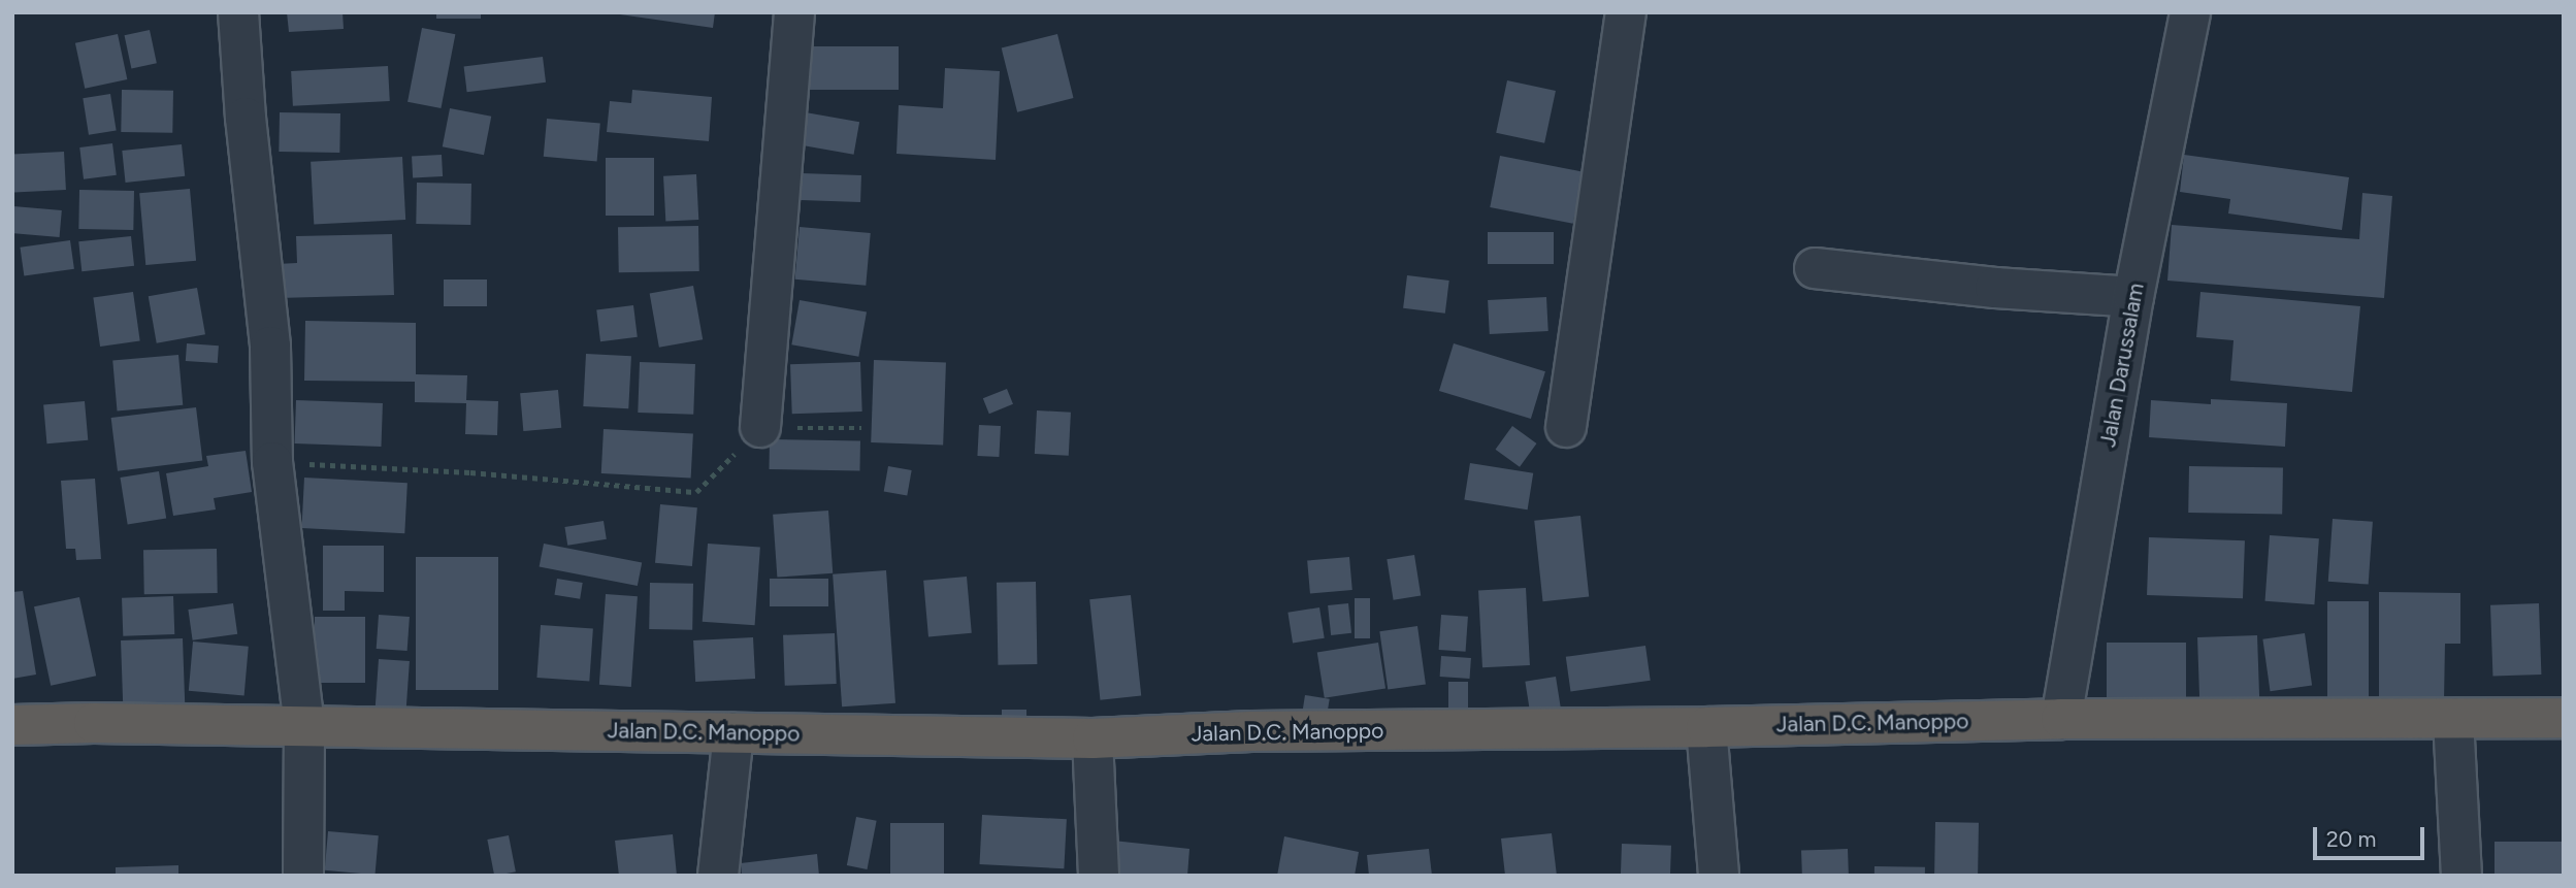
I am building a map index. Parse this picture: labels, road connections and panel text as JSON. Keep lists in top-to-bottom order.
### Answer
{
  "streets": {
    "highway": ["Jalan D.C. Manoppo"],
    "street": ["Jalan Darussalam"]
  },
  "crossings": [
    ["Jalan Darussalam", "Jalan D.C. Manoppo"]
  ],
  "scale_bar": "20 m"
}
